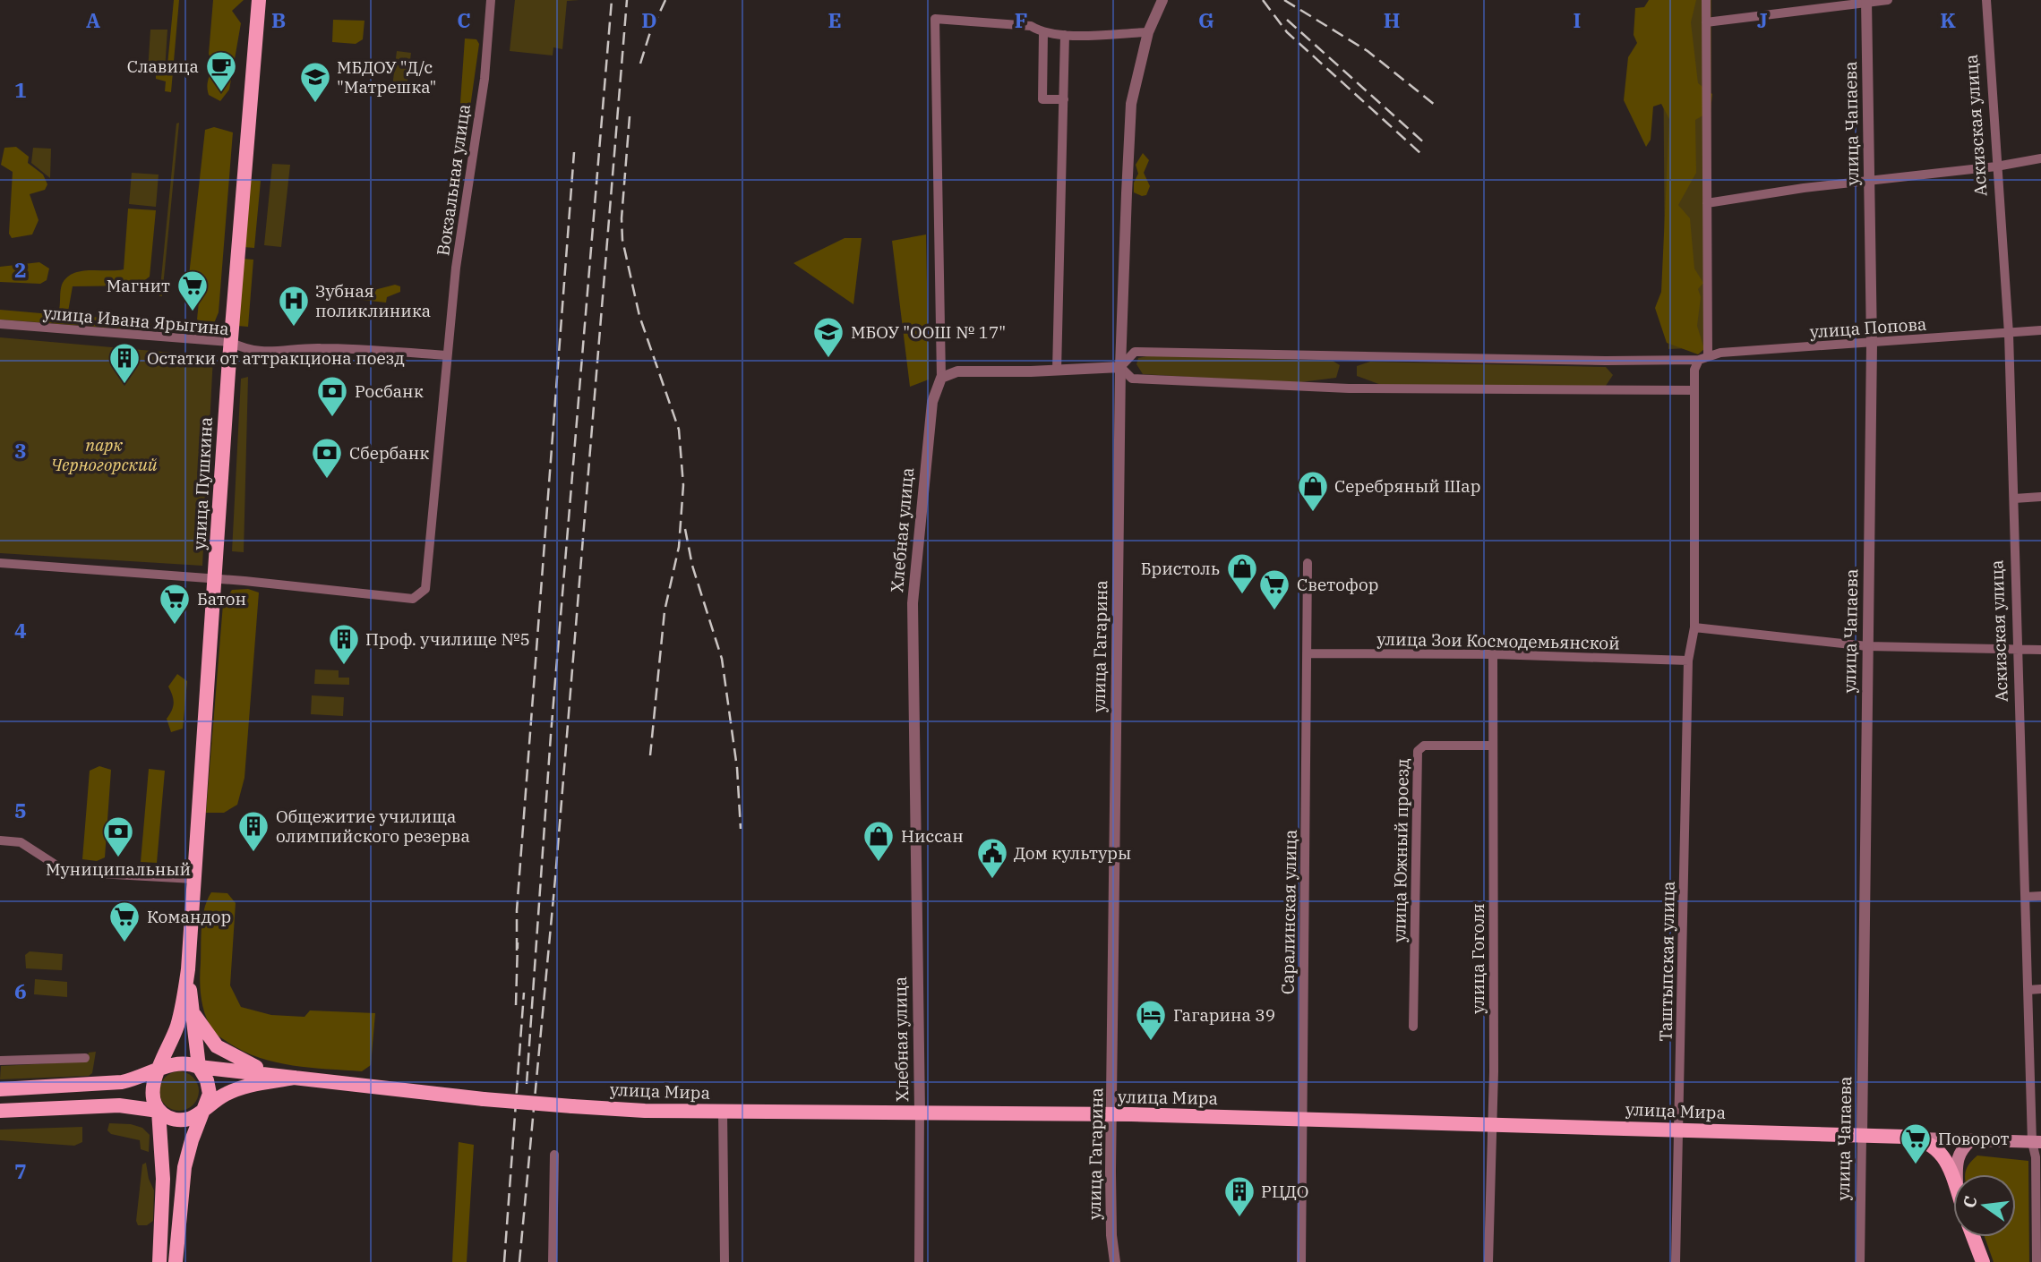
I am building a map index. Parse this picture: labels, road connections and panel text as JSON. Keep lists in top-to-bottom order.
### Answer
{
  "streets": {
    "main road": ["улица Пушкина", "улица Мира"],
    "street": [
      "улица Чапаева",
      "Аскизская улица",
      "Вокзальная улица",
      "улица Ивана Ярыгина",
      "улица Попова",
      "Хлебная улица",
      "улица Зои Космодемьянской",
      "улица Гагарина",
      "улица Южный проезд",
      "Саралинская улица",
      "улица Гоголя",
      "Таштыпская улица"
    ]
  },
  "crossings": [
    ["улица Чапаева", "улица Попова"],
    ["улица Чапаева", "улица Мира"],
    ["Аскизская улица", "улица Попова"],
    ["Аскизская улица", "улица Мира"],
    ["Вокзальная улица", "улица Ивана Ярыгина"],
    ["Вокзальная улица", "улица Пушкина"],
    ["улица Ивана Ярыгина", "улица Пушкина"],
    ["улица Попова", "улица Гагарина"],
    ["улица Попова", "Таштыпская улица"],
    ["Хлебная улица", "улица Гагарина"],
    ["Хлебная улица", "улица Мира"],
    ["улица Зои Космодемьянской", "Саралинская улица"],
    ["улица Зои Космодемьянской", "улица Гоголя"],
    ["улица Зои Космодемьянской", "Таштыпская улица"],
    ["улица Гагарина", "улица Мира"],
    ["улица Южный проезд", "улица Гоголя"],
    ["Саралинская улица", "улица Мира"],
    ["улица Гоголя", "улица Мира"],
    ["Таштыпская улица", "улица Мира"]
  ],
  "parks": ["парк Черногорский"],
  "places": {
    "cafe": ["Славица"],
    "school or university": ["МБДОУ \"Д/с \"Матрешка\"", "МБОУ \"ООШ № 17\""],
    "supermarket": [
      "Магнит",
      "Светофор",
      "Батон",
      "Командор",
      "Поворот"
    ],
    "hospital": ["Зубная поликлиника"],
    "building": [
      "Остатки от аттракциона поезд",
      "Проф. училище №5",
      "Общежитие училища олимпийского резерва",
      "РЦДО"
    ],
    "bank": ["Росбанк", "Сбербанк", "Муниципальный"],
    "shop": ["Серебряный Шар", "Бристоль", "Ниссан"],
    "public building": ["Дом культуры"],
    "hotel": ["Гагарина 39"]
  },
  "north": "left",
  "grid": {
    "columns": [
      "A",
      "B",
      "C",
      "D",
      "E",
      "F",
      "G",
      "H",
      "I",
      "J",
      "K"
    ],
    "rows": [
      "1",
      "2",
      "3",
      "4",
      "5",
      "6",
      "7"
    ]
  }
}
